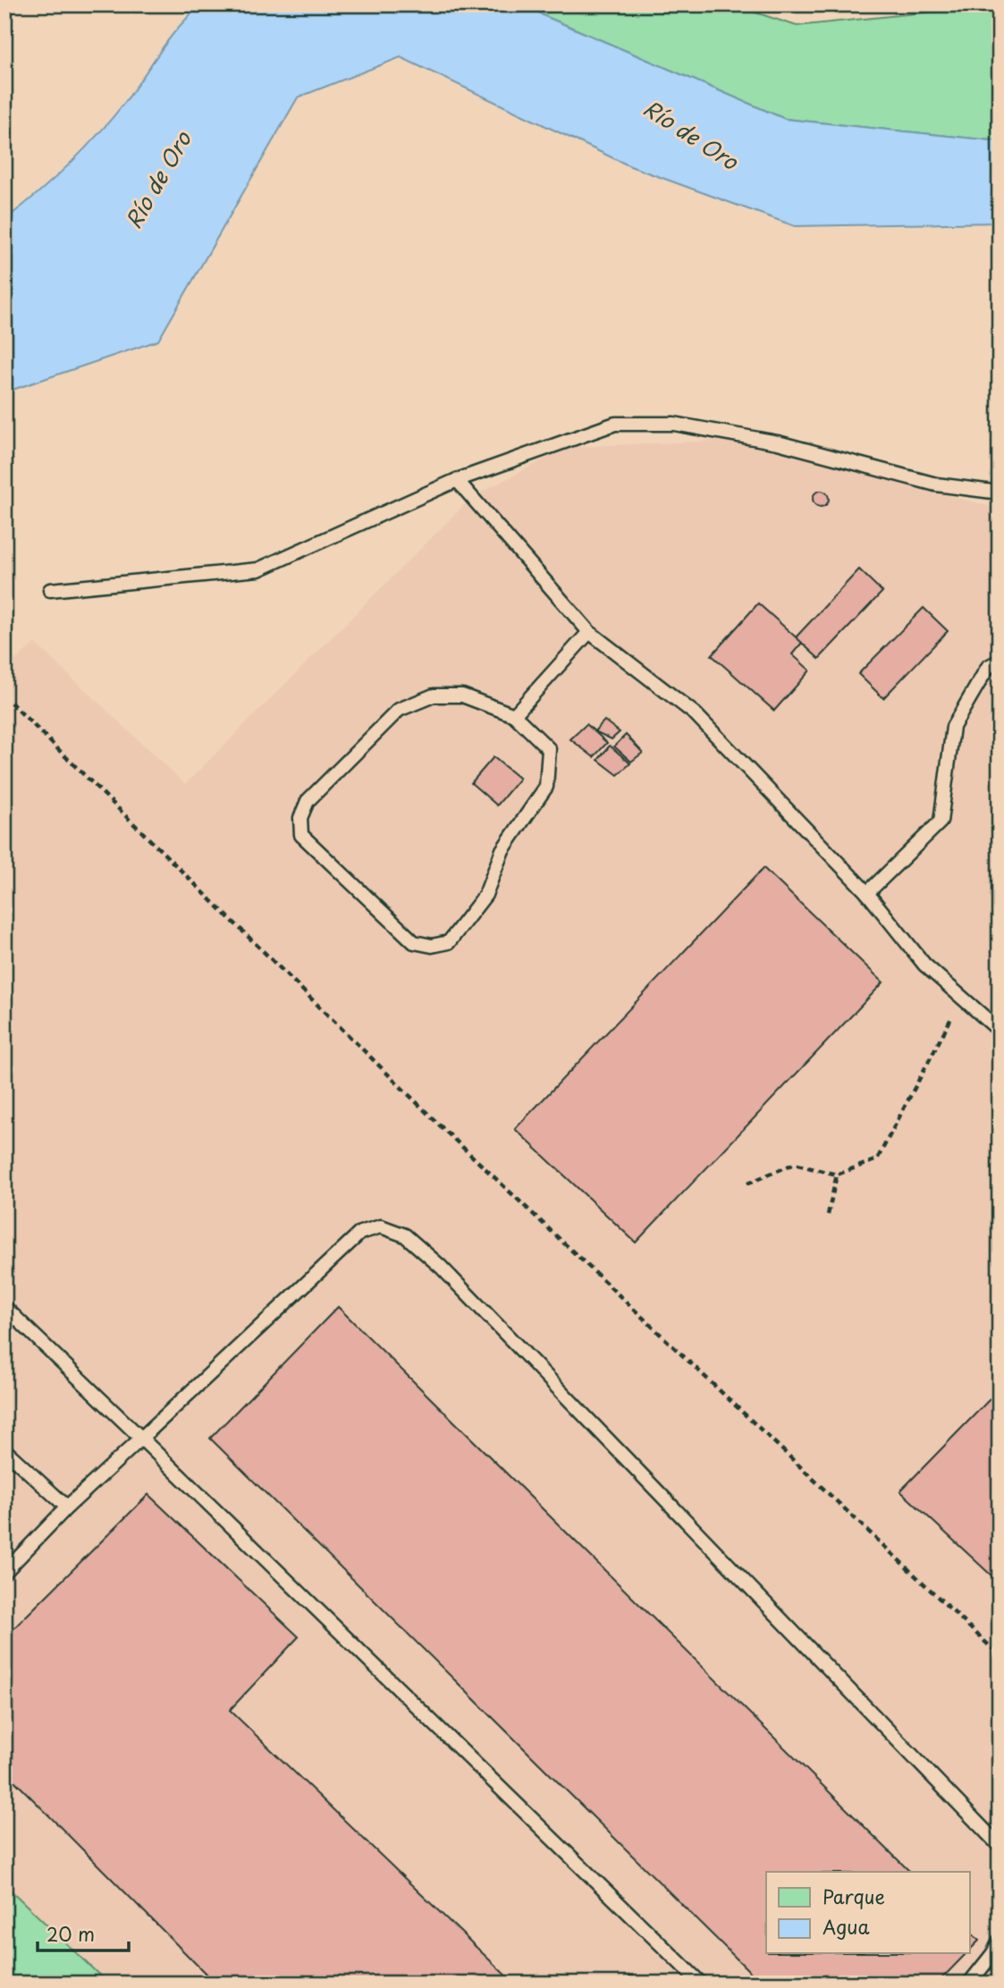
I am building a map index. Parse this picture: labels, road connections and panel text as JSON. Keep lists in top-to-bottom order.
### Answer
{
  "water": ["Río de Oro"],
  "legend": ["Parque", "Agua"],
  "scale_bar": "20 m"
}
